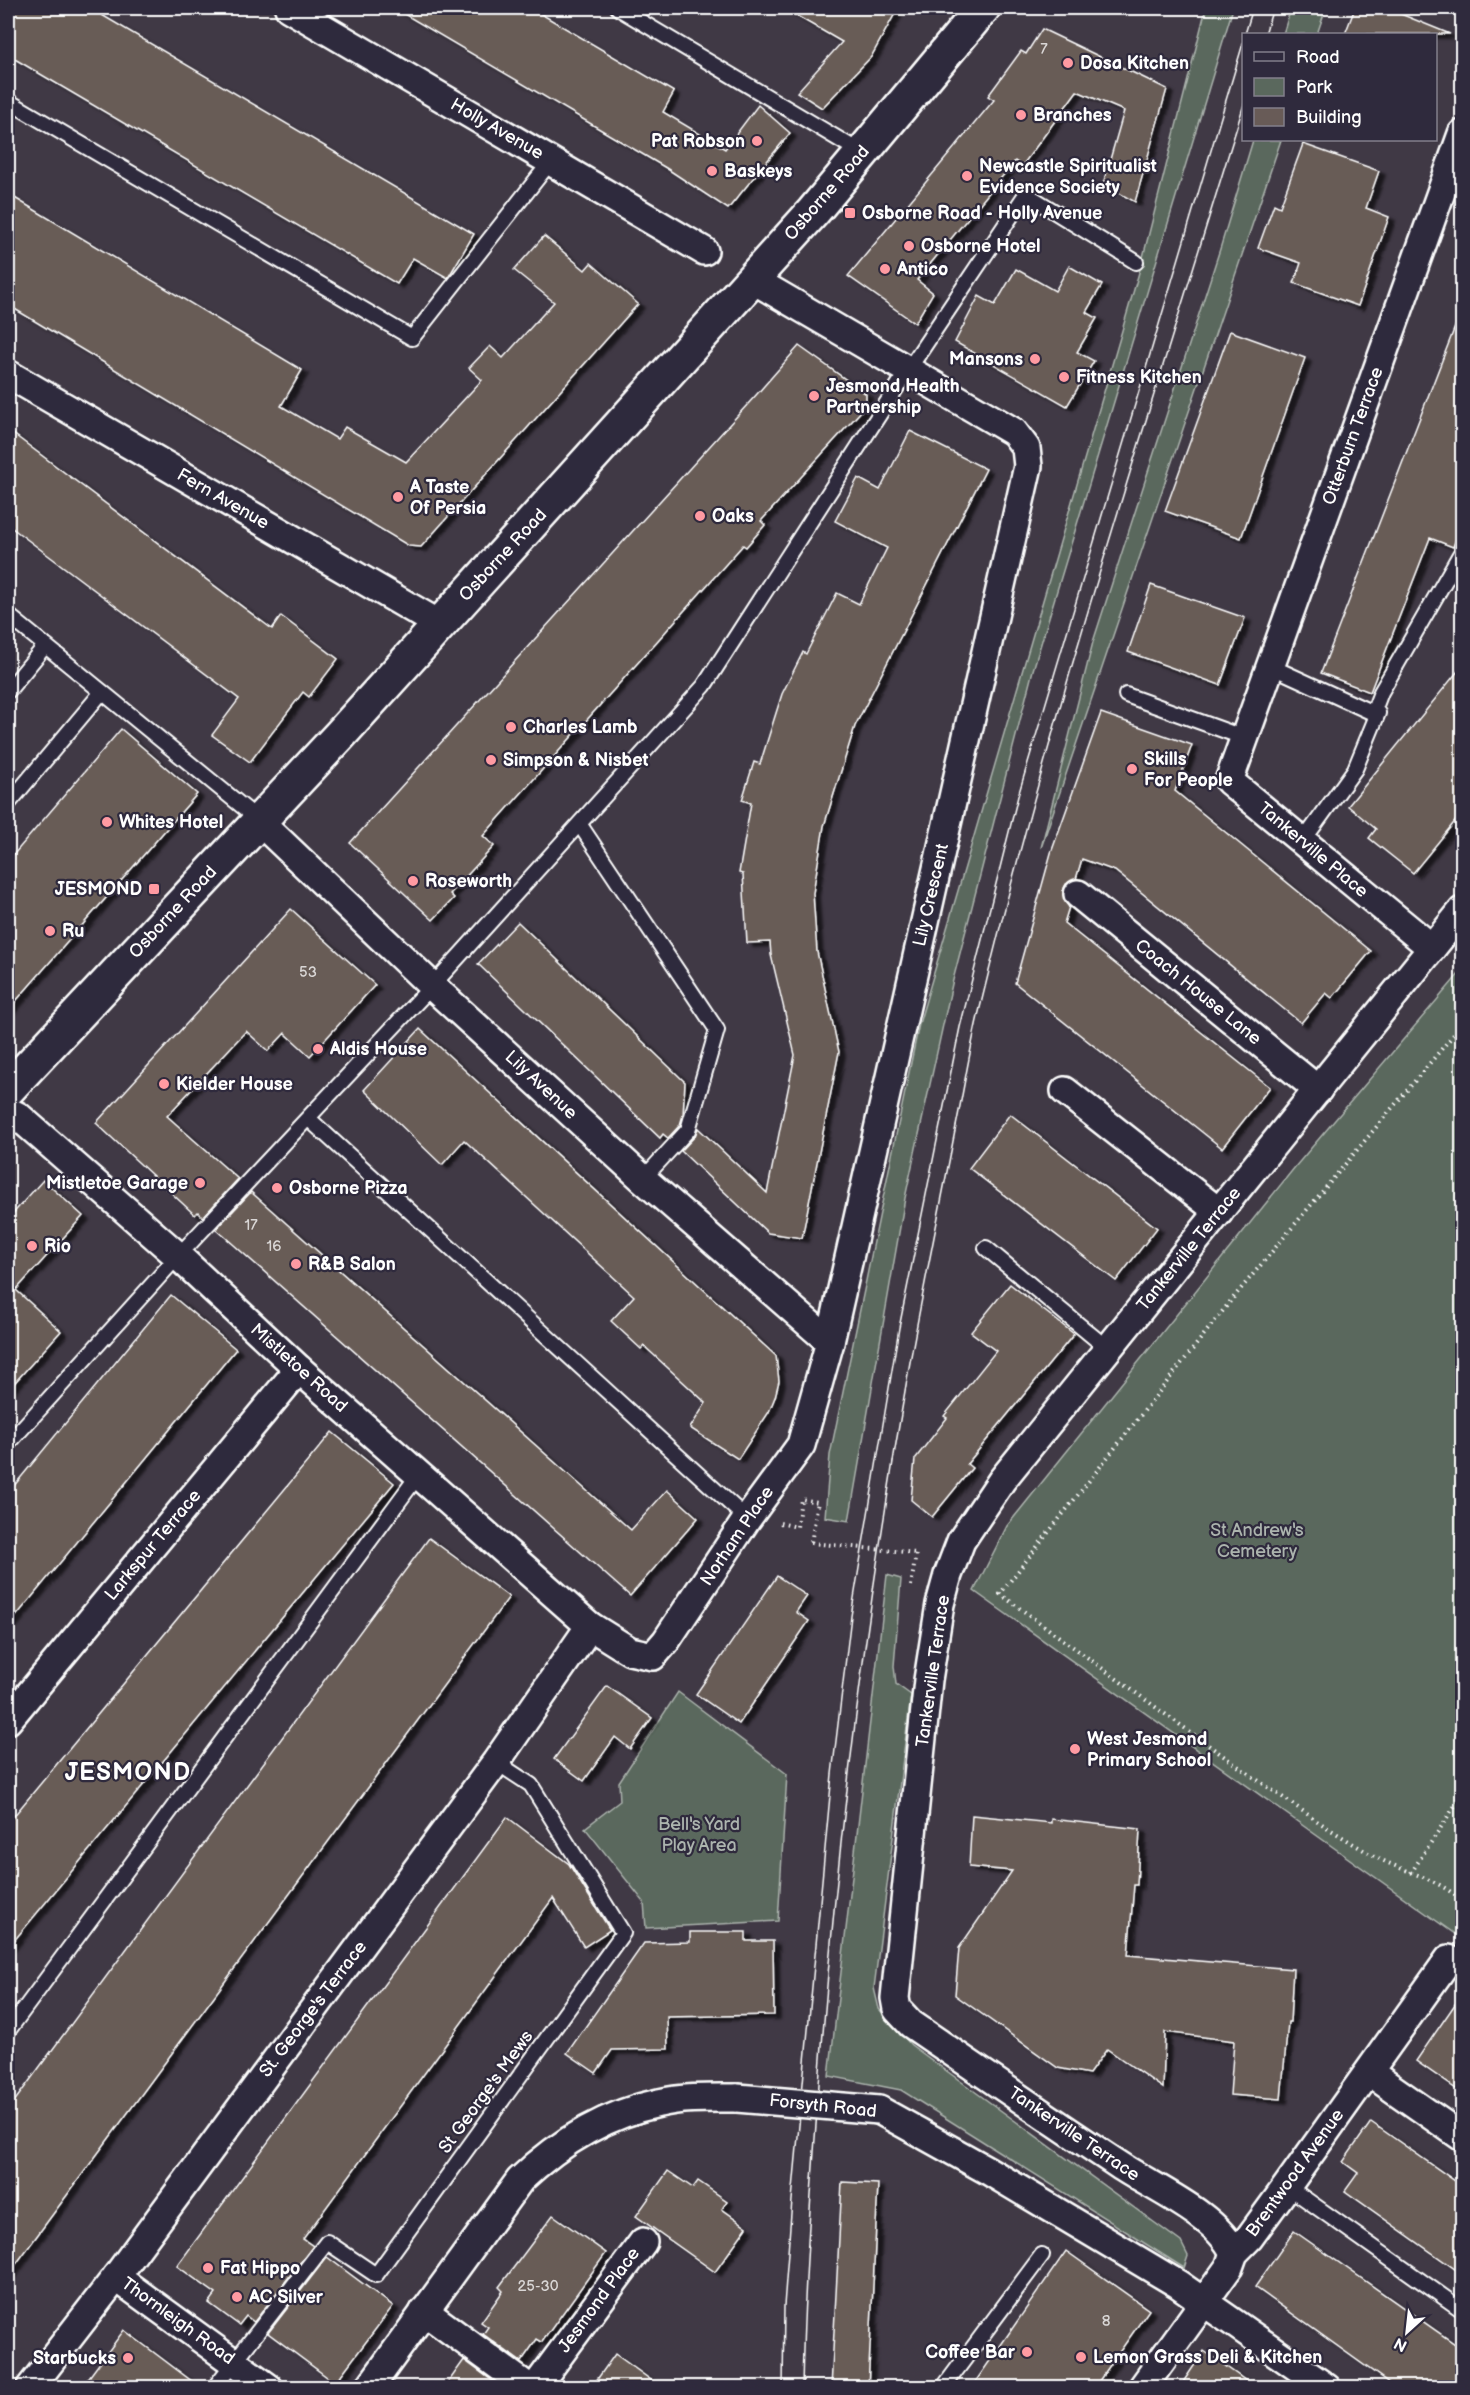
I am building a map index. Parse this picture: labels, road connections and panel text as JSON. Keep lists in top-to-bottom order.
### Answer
{
  "streets": {
    "main road": ["Osborne Road"],
    "street": [
      "Holly Avenue",
      "Otterburn Terrace",
      "Fern Avenue",
      "Tankerville Place",
      "Lily Crescent",
      "Coach House Lane",
      "Lily Avenue",
      "Tankerville Terrace",
      "Mistletoe Road",
      "Norham Place",
      "Larkspur Terrace",
      "St. George's Terrace",
      "Forsyth Road",
      "Brentwood Avenue",
      "Jesmond Place",
      "Thornleigh Road"
    ],
    "lane": ["St George's Mews"]
  },
  "crossings": [
    ["Osborne Road", "Fern Avenue"],
    ["Osborne Road", "Lily Avenue"],
    ["Otterburn Terrace", "Tankerville Place"],
    ["Tankerville Place", "Tankerville Terrace"],
    ["Lily Crescent", "Lily Avenue"],
    ["Lily Crescent", "Norham Place"],
    ["Coach House Lane", "Tankerville Terrace"],
    ["Lily Avenue", "Norham Place"],
    ["Tankerville Terrace", "Brentwood Avenue"],
    ["Mistletoe Road", "Norham Place"],
    ["Mistletoe Road", "Larkspur Terrace"],
    ["Mistletoe Road", "St. George's Terrace"],
    ["Norham Place", "St. George's Terrace"],
    ["St. George's Terrace", "St George's Mews"],
    ["St. George's Terrace", "Thornleigh Road"],
    ["St George's Mews", "Thornleigh Road"],
    ["Forsyth Road", "Brentwood Avenue"]
  ],
  "districts": ["JESMOND"],
  "parks": ["St Andrew's Cemetery", "Bell's Yard Play Area"],
  "places": {
    "other": [
      "Dosa Kitchen",
      "Branches",
      "Pat Robson",
      "Baskeys",
      "Newcastle Spiritualist Evidence Society",
      "Osborne Hotel",
      "Antico",
      "Mansons",
      "Fitness Kitchen",
      "Jesmond Health Partnership",
      "A Taste Of Persia",
      "Oaks",
      "Charles Lamb",
      "Simpson & Nisbet",
      "Skills For People",
      "Whites Hotel",
      "Roseworth",
      "Ru",
      "Aldis House",
      "Kielder House",
      "Mistletoe Garage",
      "Osborne Pizza",
      "Rio",
      "R&B Salon",
      "West Jesmond Primary School",
      "Fat Hippo",
      "AC Silver",
      "Coffee Bar",
      "Lemon Grass Deli & Kitchen",
      "Starbucks"
    ],
    "transit": ["Osborne Road - Holly Avenue", "JESMOND"]
  },
  "house_numbers": [
    "7",
    "53",
    "17",
    "16",
    "25-30",
    "8"
  ],
  "legend": ["Road", "Park", "Building"],
  "north": "bottom left"
}
